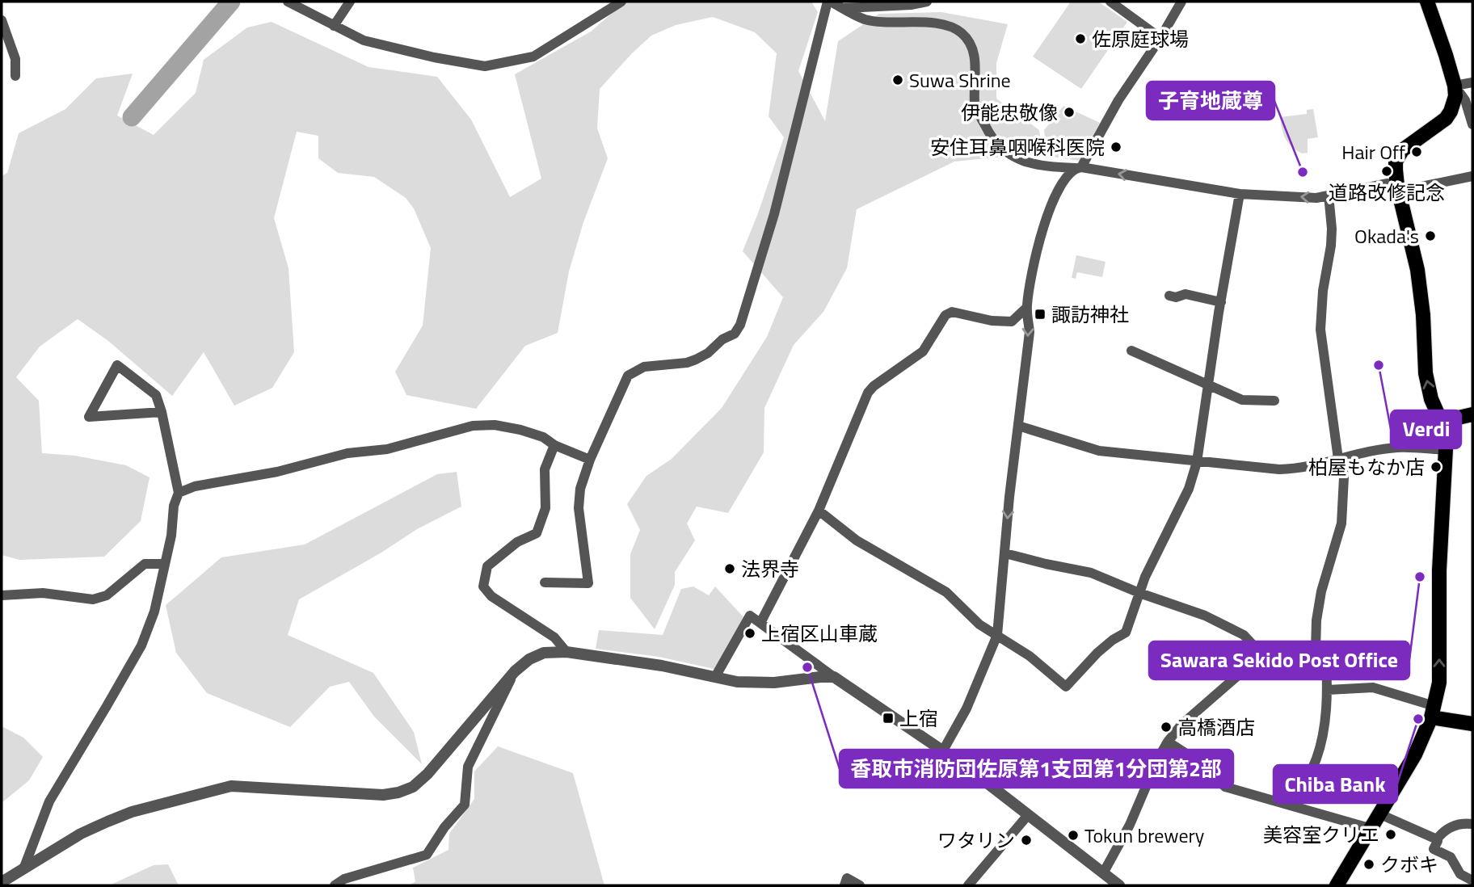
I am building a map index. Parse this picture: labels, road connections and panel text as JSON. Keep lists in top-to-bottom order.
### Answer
{
  "places": {
    "other": [
      "佐原庭球場",
      "Suwa Shrine",
      "伊能忠敬像",
      "安住耳鼻咽喉科医院",
      "Hair Off",
      "道路改修記念",
      "子育地蔵尊",
      "Okada's",
      "Verdi",
      "柏屋もなか店",
      "法界寺",
      "Sawara Sekido Post Office",
      "上宿区山車蔵",
      "香取市消防団佐原第1支団第1分団第2部",
      "Chiba Bank",
      "高橋酒店",
      "美容室クリエ",
      "Tokun brewery",
      "ワタリン",
      "クボキ"
    ],
    "transit": ["諏訪神社", "上宿"]
  }
}
